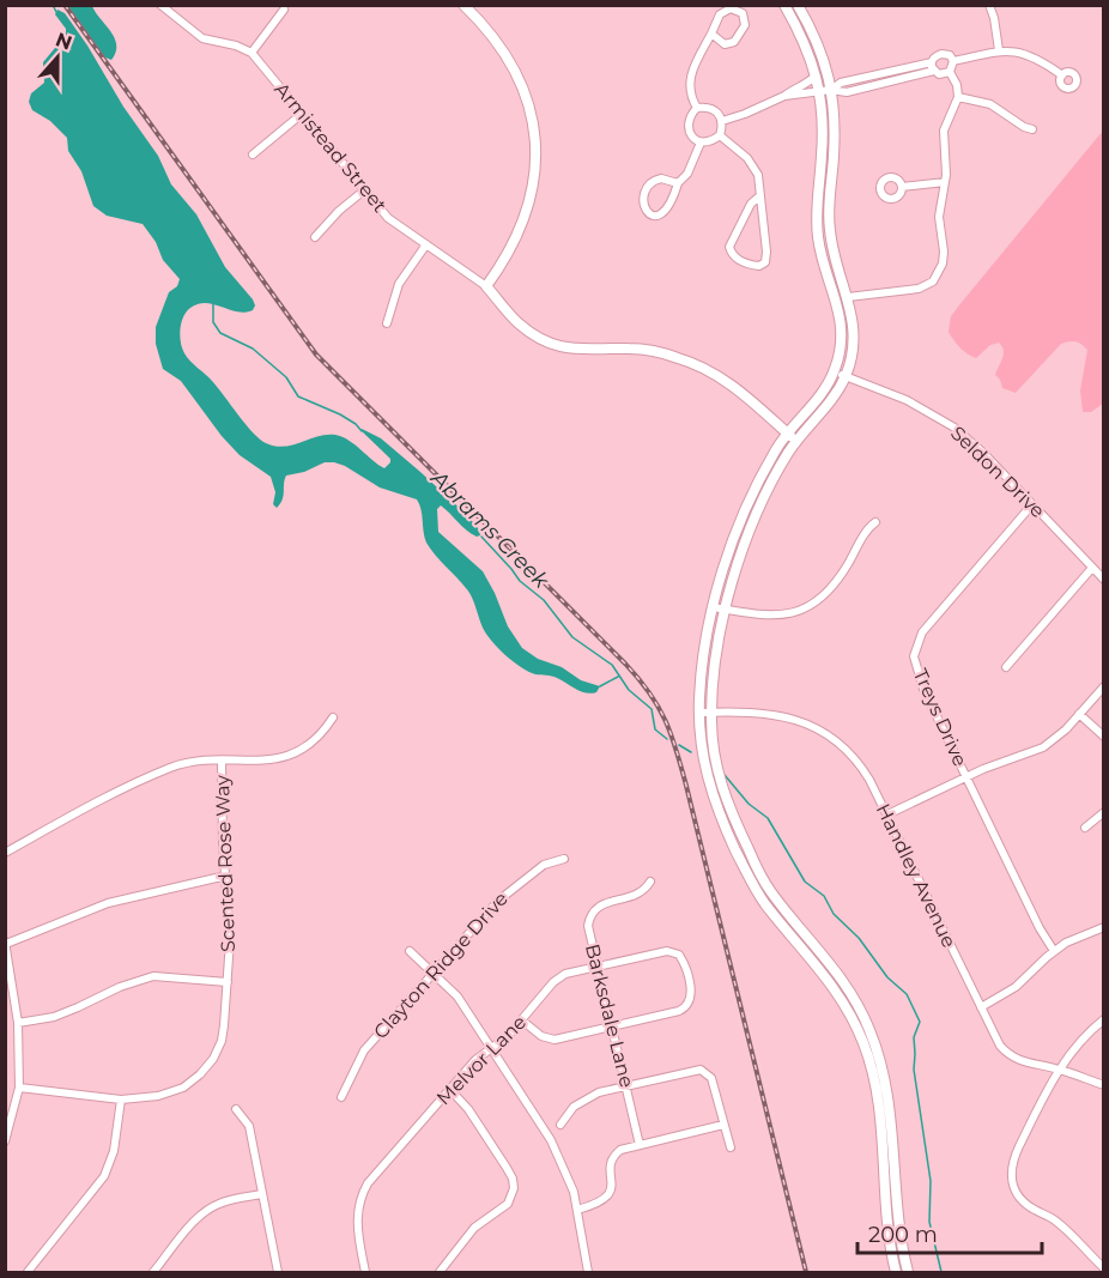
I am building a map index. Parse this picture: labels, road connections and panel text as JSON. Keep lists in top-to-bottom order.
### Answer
{
  "streets": {
    "main road": ["Armistead Street"],
    "street": [
      "Seldon Drive",
      "Treys Drive",
      "Scented Rose Way",
      "Handley Avenue",
      "Clayton Ridge Drive",
      "Barksdale Lane",
      "Melvor Lane"
    ]
  },
  "crossings": [
    ["Seldon Drive", "Treys Drive"],
    ["Barksdale Lane", "Melvor Lane"]
  ],
  "water": ["Abrams Creek"],
  "scale_bar": "200 m",
  "north": "top"
}
